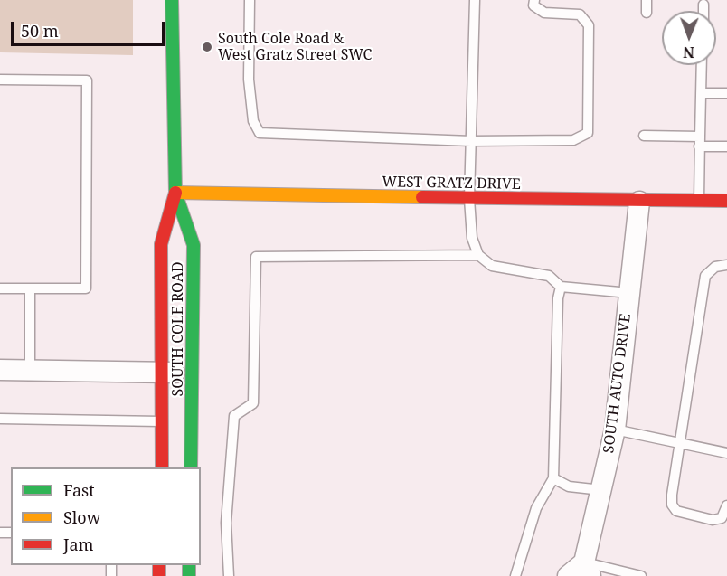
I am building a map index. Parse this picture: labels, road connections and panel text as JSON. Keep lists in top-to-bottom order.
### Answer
{
  "streets": {
    "main road": ["WEST GRATZ DRIVE", "SOUTH COLE ROAD"],
    "street": ["SOUTH AUTO DRIVE"]
  },
  "crossings": [
    ["WEST GRATZ DRIVE", "SOUTH COLE ROAD"],
    ["WEST GRATZ DRIVE", "SOUTH AUTO DRIVE"]
  ],
  "places": ["South Cole Road & West Gratz Street SWC"],
  "legend": ["Fast", "Slow", "Jam"],
  "scale_bar": "50 m",
  "north": "bottom"
}
